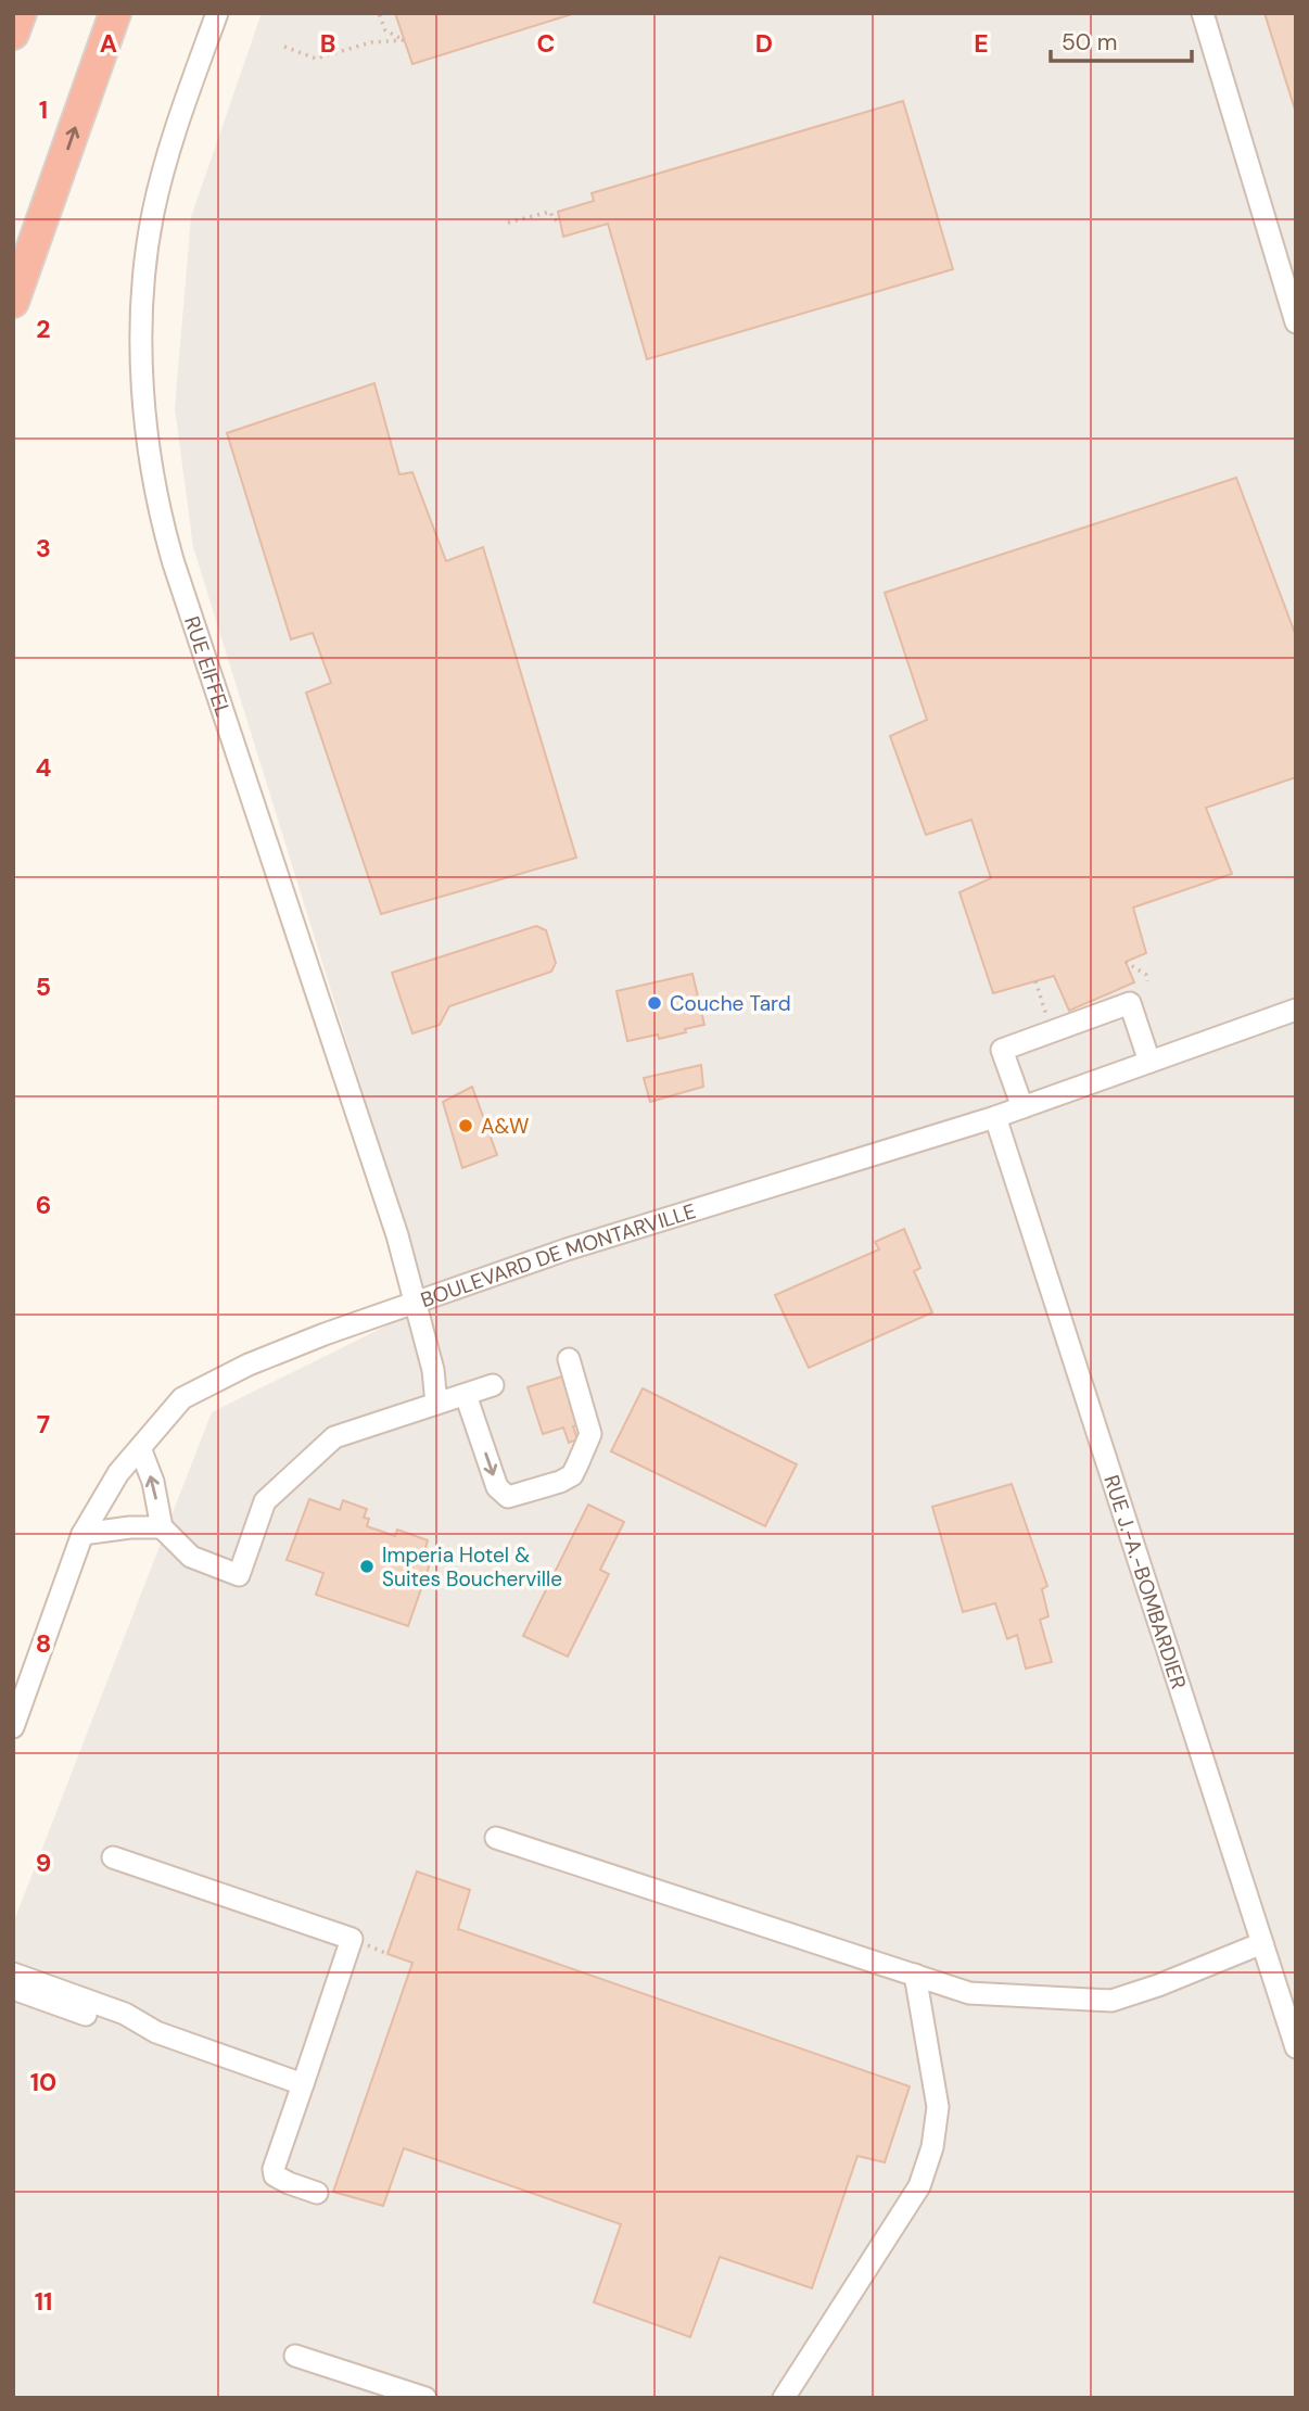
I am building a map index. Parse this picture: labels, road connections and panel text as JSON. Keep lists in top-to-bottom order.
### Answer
{
  "streets": {
    "street": ["RUE EIFFEL", "BOULEVARD DE MONTARVILLE", "RUE J.-A.-BOMBARDIER"]
  },
  "crossings": [
    ["RUE EIFFEL", "BOULEVARD DE MONTARVILLE"],
    ["BOULEVARD DE MONTARVILLE", "RUE J.-A.-BOMBARDIER"]
  ],
  "places": ["Couche Tard", "A&W", "Imperia Hotel & Suites Boucherville"],
  "scale_bar": "50 m",
  "grid": {
    "columns": [
      "A",
      "B",
      "C",
      "D",
      "E"
    ],
    "rows": [
      "1",
      "2",
      "3",
      "4",
      "5",
      "6",
      "7",
      "8",
      "9",
      "10",
      "11"
    ]
  }
}
